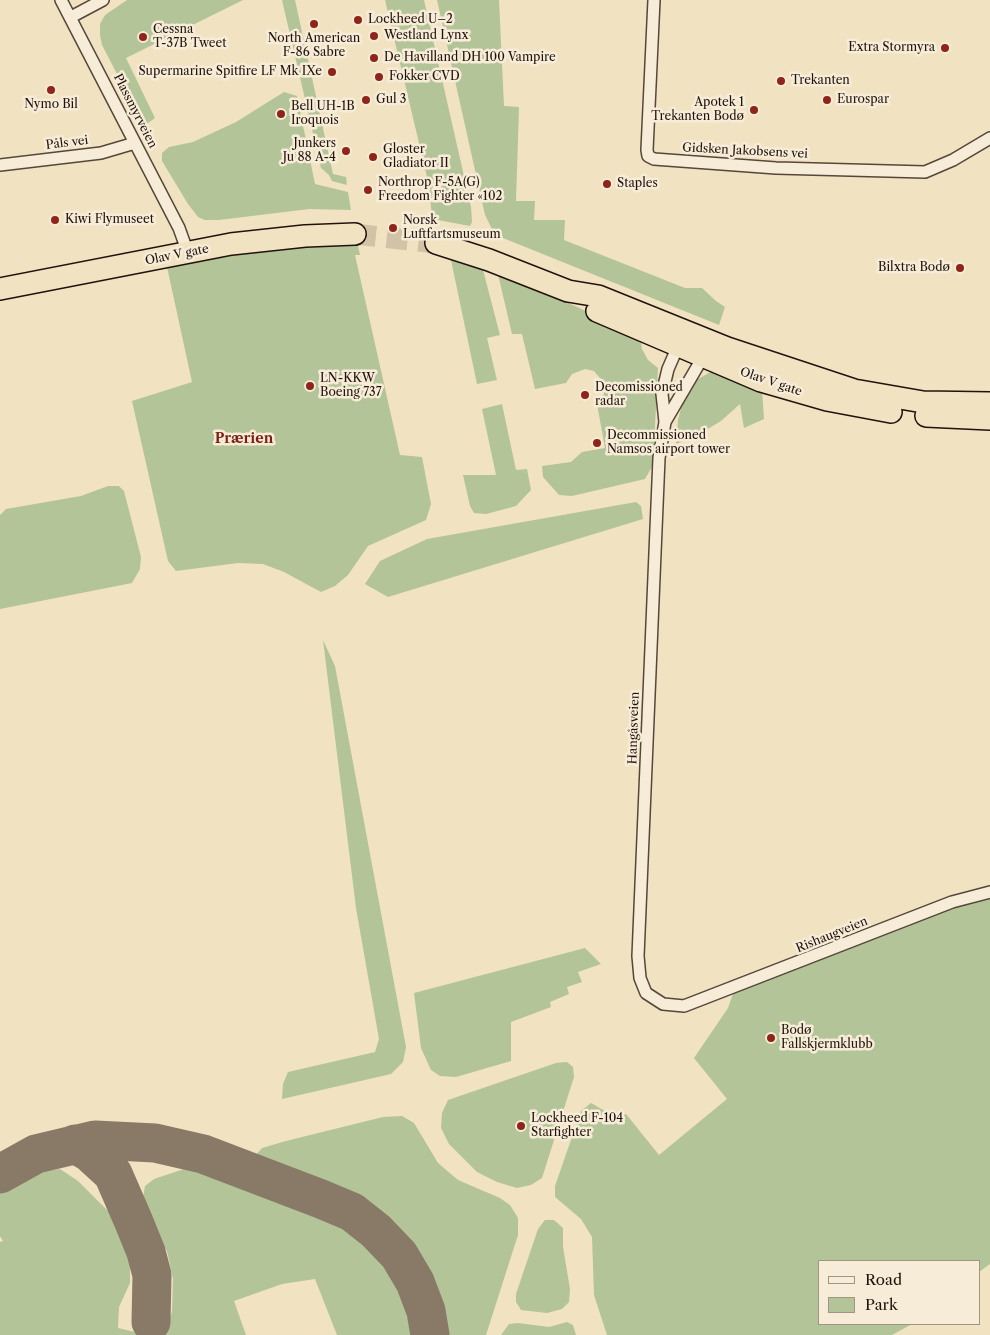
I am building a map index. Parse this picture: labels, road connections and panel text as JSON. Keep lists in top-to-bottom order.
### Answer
{
  "streets": {
    "highway": ["Olav V gate"],
    "street": [
      "Plassmyrveien",
      "Påls vei",
      "Gidsken Jakobsens vei",
      "Hangåsveien",
      "Rishaugveien"
    ]
  },
  "crossings": [
    ["Plassmyrveien", "Påls vei"],
    ["Plassmyrveien", "Olav V gate"],
    ["Hangåsveien", "Rishaugveien"]
  ],
  "districts": ["Prærien"],
  "places": [
    "Lockheed U–2",
    "North American F-86 Sabre",
    "Westland Lynx",
    "Cessna T-37B Tweet",
    "Extra Stormyra",
    "De Havilland DH 100 Vampire",
    "Supermarine Spitfire LF Mk IXe",
    "Fokker CVD",
    "Trekanten",
    "Nymo Bil",
    "Gul 3",
    "Eurospar",
    "Apotek 1 Trekanten Bodø",
    "Bell UH-1B Iroquois",
    "Junkers Ju 88 A-4",
    "Gloster Gladiator II",
    "Staples",
    "Northrop F-5A(G) Freedom Fighter «102",
    "Kiwi Flymuseet",
    "Norsk Luftfartsmuseum",
    "Bilxtra Bodø",
    "LN-KKW Boeing 737",
    "Decomissioned radar",
    "Decommissioned Namsos airport tower",
    "Bodø Fallskjermklubb",
    "Lockheed F-104 Starfighter"
  ],
  "legend": ["Road", "Park"]
}
